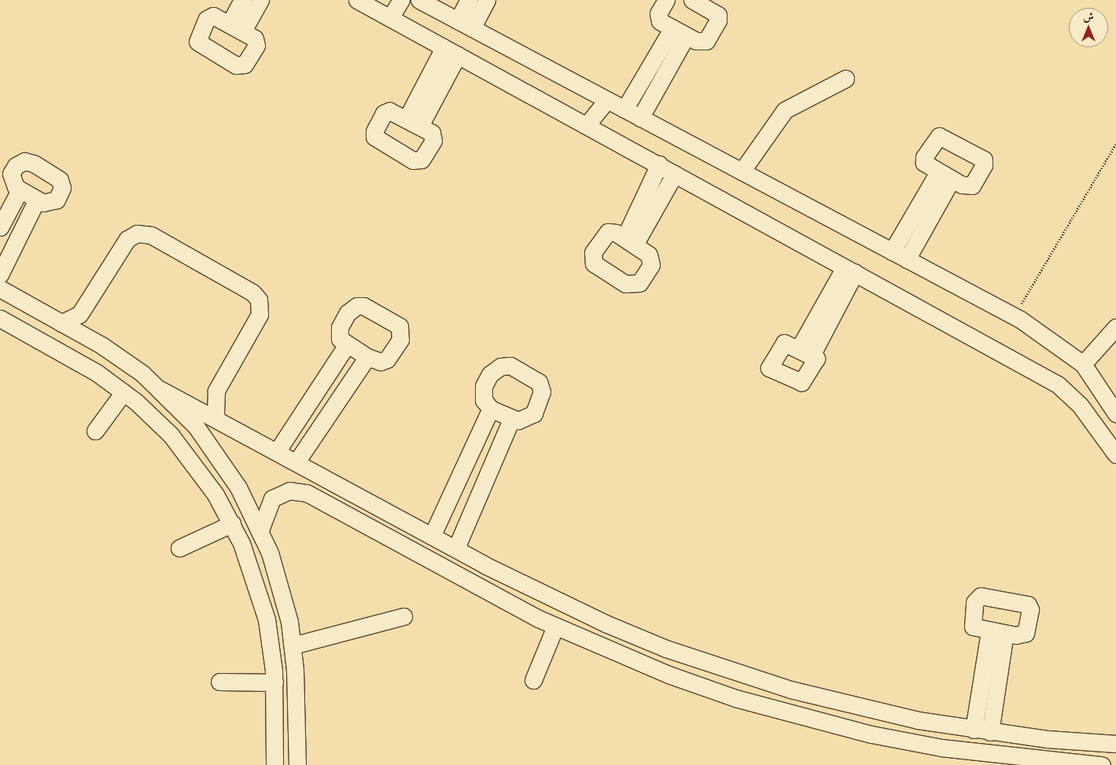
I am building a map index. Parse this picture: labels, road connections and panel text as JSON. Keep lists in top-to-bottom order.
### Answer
{
  "north": "top"
}
